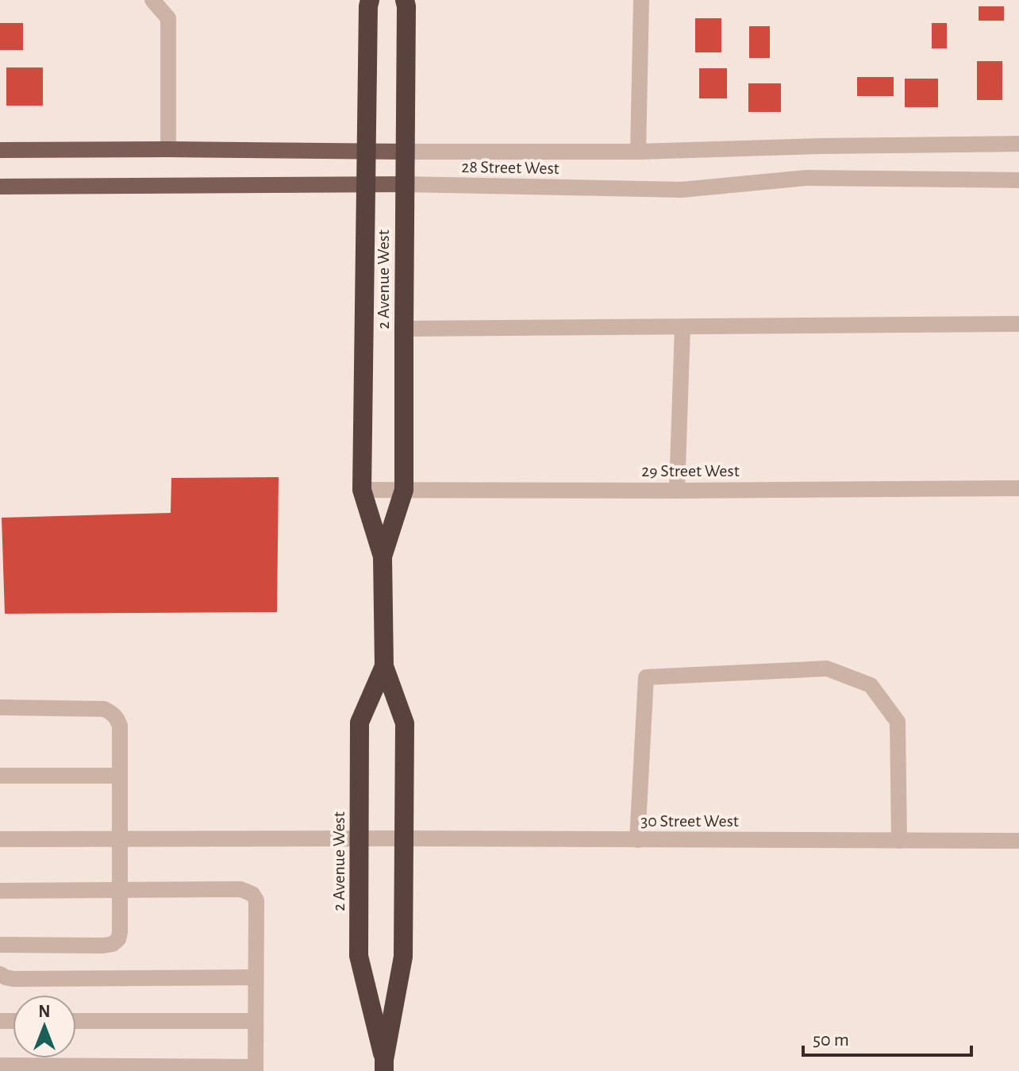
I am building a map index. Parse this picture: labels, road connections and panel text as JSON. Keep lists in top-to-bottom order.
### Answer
{
  "streets": {
    "highway": ["2 Avenue West"],
    "main road": ["28 Street West"],
    "street": ["29 Street West", "30 Street West"]
  },
  "crossings": [
    ["28 Street West", "2 Avenue West"],
    ["2 Avenue West", "29 Street West"],
    ["2 Avenue West", "30 Street West"]
  ],
  "scale_bar": "50 m",
  "north": "top"
}
